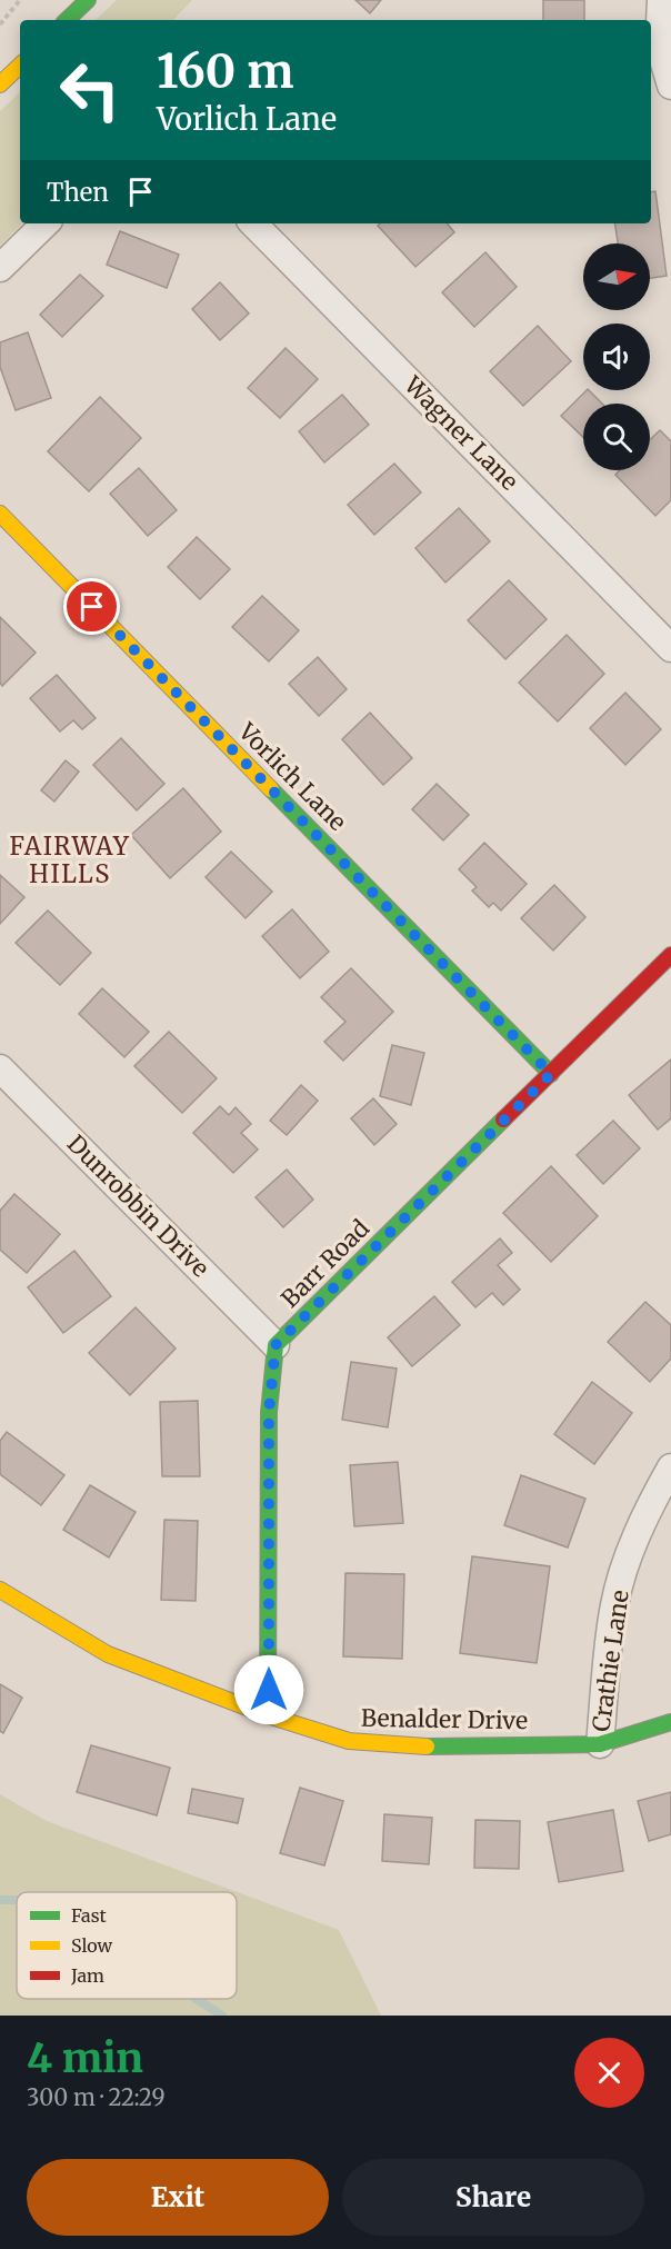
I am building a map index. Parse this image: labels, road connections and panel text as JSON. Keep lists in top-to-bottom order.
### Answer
{
  "streets": {
    "street": [
      "Wagner Lane",
      "Vorlich Lane",
      "Dunrobbin Drive",
      "Barr Road",
      "Crathie Lane",
      "Benalder Drive"
    ]
  },
  "crossings": [
    ["Vorlich Lane", "Barr Road"],
    ["Dunrobbin Drive", "Barr Road"],
    ["Crathie Lane", "Benalder Drive"]
  ],
  "districts": ["FAIRWAY HILLS"],
  "legend": ["Fast", "Slow", "Jam"],
  "north": "right",
  "page": {
    "turn": ["160 m", "Vorlich Lane"],
    "then": "Then",
    "heading": ["4 min", "300 m · 22:29"],
    "buttons": ["Exit", "Share"]
  }
}
